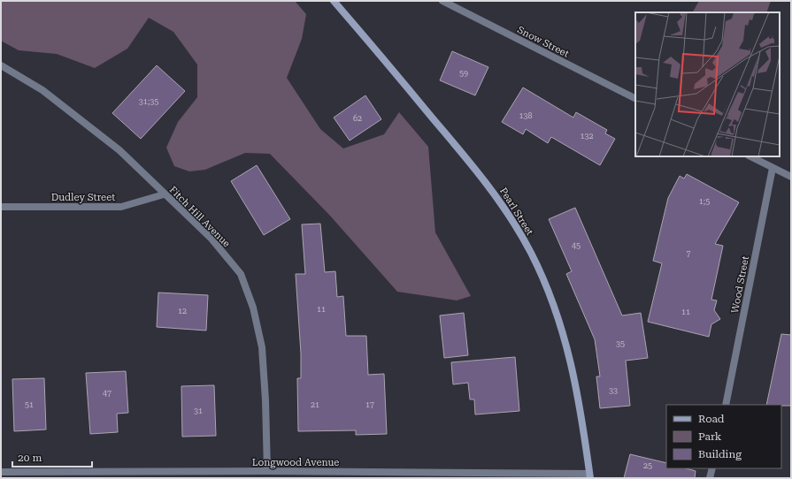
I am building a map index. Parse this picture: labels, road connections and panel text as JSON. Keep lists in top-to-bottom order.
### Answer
{
  "streets": {
    "main road": ["Pearl Street"],
    "street": [
      "Snow Street",
      "Dudley Street",
      "Fitch Hill Avenue",
      "Wood Street",
      "Longwood Avenue"
    ]
  },
  "crossings": [
    ["Dudley Street", "Fitch Hill Avenue"],
    ["Pearl Street", "Longwood Avenue"],
    ["Fitch Hill Avenue", "Longwood Avenue"]
  ],
  "house_numbers": [
    "59",
    "31;35",
    "138",
    "62",
    "132",
    "1;5",
    "45",
    "7",
    "11",
    "12",
    "11",
    "35",
    "33",
    "47",
    "51",
    "21",
    "17",
    "31",
    "25"
  ],
  "legend": ["Road", "Park", "Building"],
  "scale_bar": "20 m"
}
